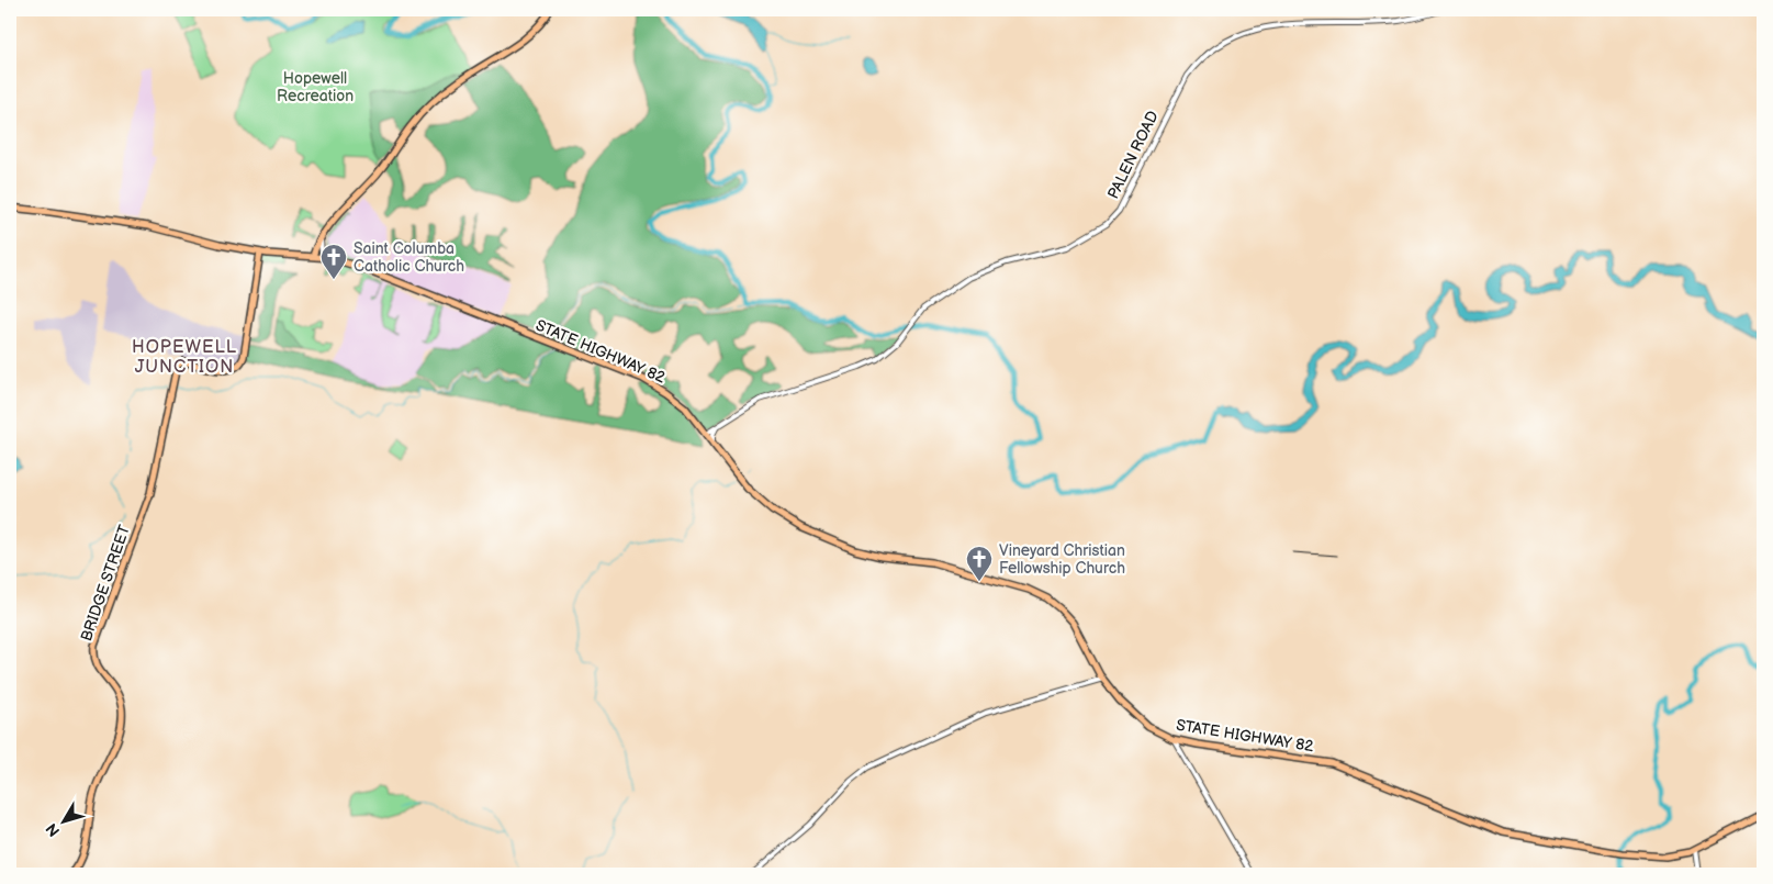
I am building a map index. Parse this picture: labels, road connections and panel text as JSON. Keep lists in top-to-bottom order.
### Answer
{
  "streets": {
    "main road": ["STATE HIGHWAY 82", "BRIDGE STREET"],
    "street": ["PALEN ROAD"]
  },
  "crossings": [
    ["PALEN ROAD", "STATE HIGHWAY 82"],
    ["STATE HIGHWAY 82", "BRIDGE STREET"]
  ],
  "districts": ["HOPEWELL JUNCTION"],
  "parks": ["Hopewell Recreation"],
  "places": {
    "church": ["Saint Columba Catholic Church", "Vineyard Christian Fellowship Church"]
  },
  "north": "bottom left"
}
